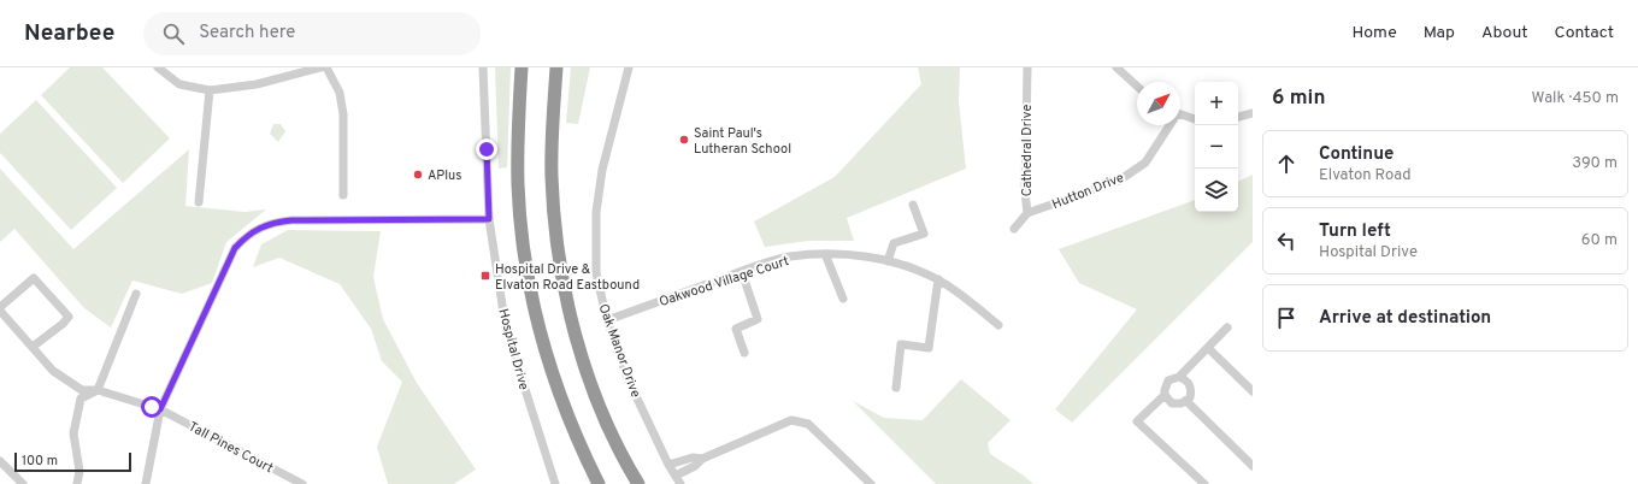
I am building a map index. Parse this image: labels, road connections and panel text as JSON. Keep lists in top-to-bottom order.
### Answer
{
  "streets": {
    "street": [
      "Cathedral Drive",
      "Hutton Drive",
      "Oakwood Village Court",
      "Hospital Drive",
      "Oak Manor Drive",
      "Tall Pines Court"
    ]
  },
  "crossings": [
    ["Cathedral Drive", "Hutton Drive"],
    ["Oakwood Village Court", "Oak Manor Drive"]
  ],
  "places": {
    "other": ["Saint Paul's Lutheran School", "APlus"],
    "transit": ["Hospital Drive & Elvaton Road Eastbound"]
  },
  "scale_bar": "100 m",
  "north": "top right",
  "page": {
    "header": "Nearbee",
    "search": "Search here",
    "nav": [
      "Home",
      "Map",
      "About",
      "Contact"
    ],
    "heading": ["6 min", "Walk · 450 m"],
    "map_buttons": ["+", "−"],
    "list": [
      ["Continue", "Elvaton Road", "390 m"],
      ["Turn left", "Hospital Drive", "60 m"],
      "Arrive at destination"
    ],
    "scale": "100 m"
  }
}
